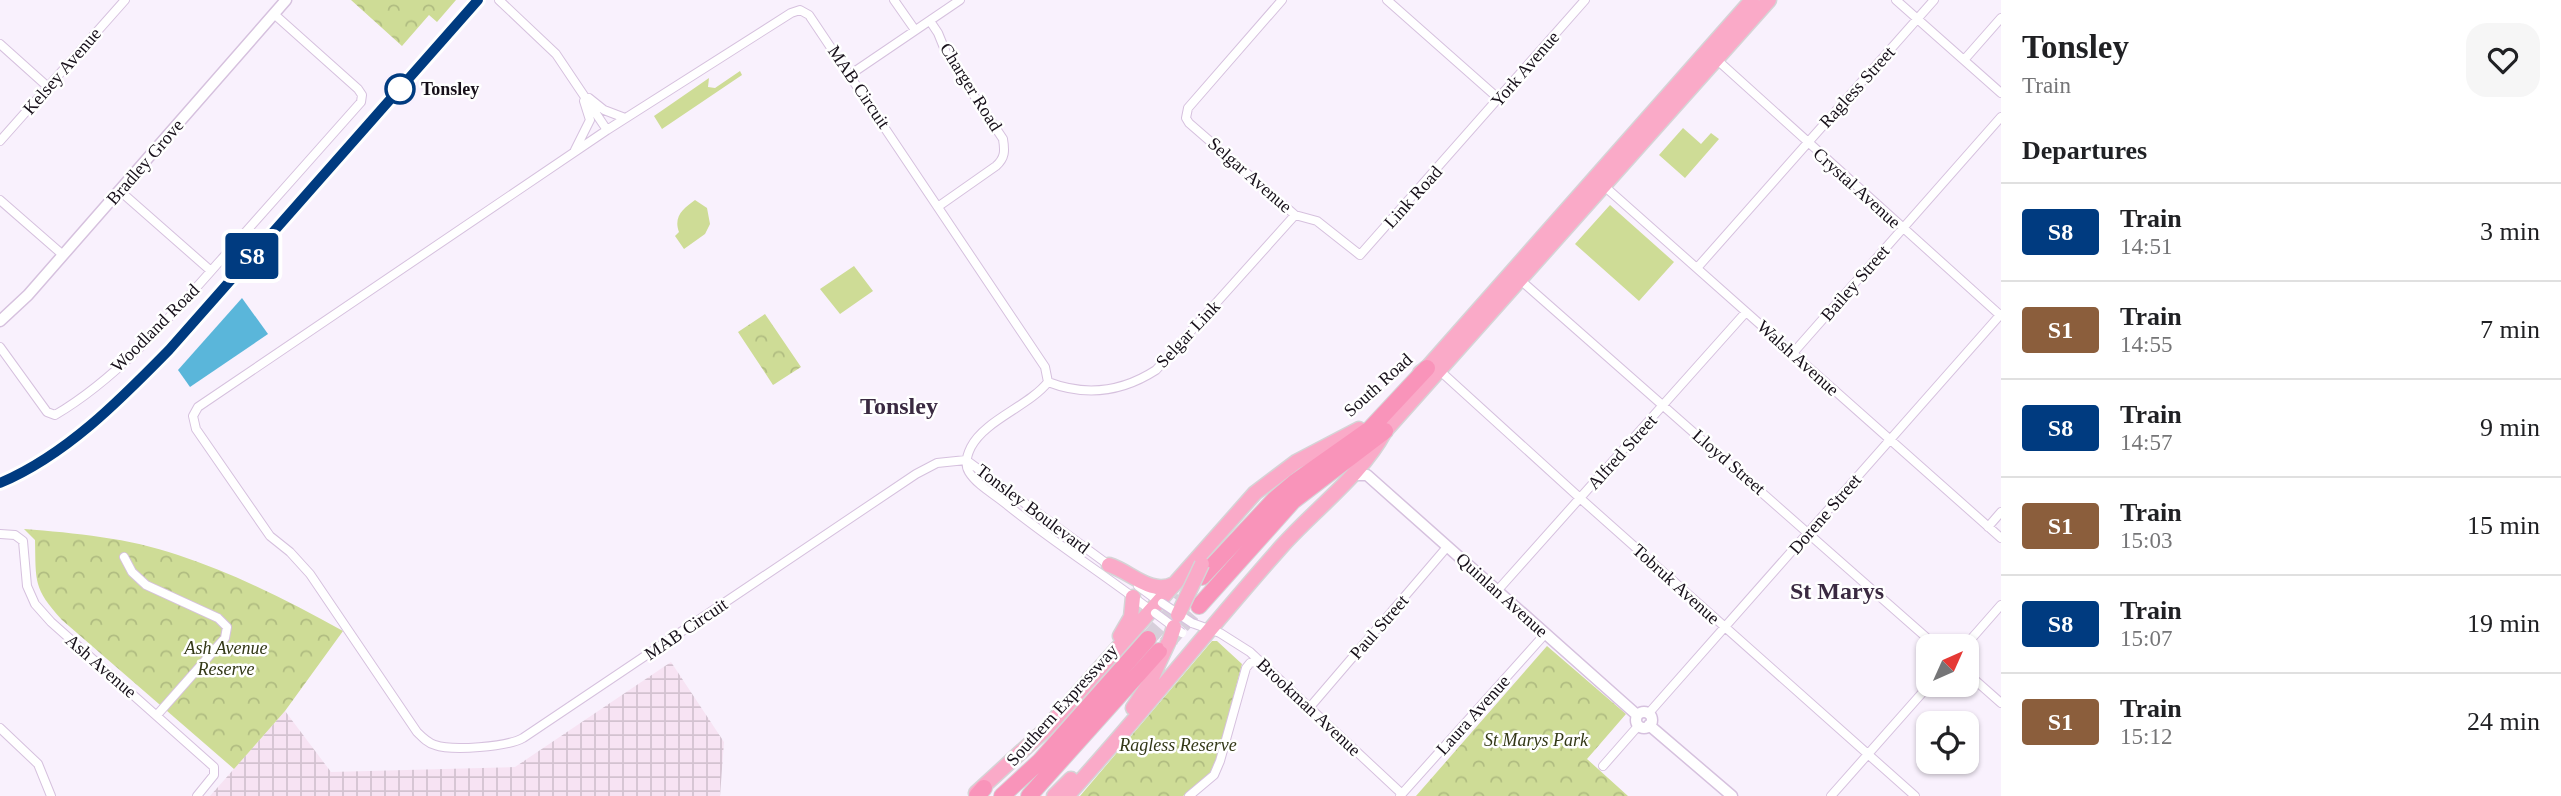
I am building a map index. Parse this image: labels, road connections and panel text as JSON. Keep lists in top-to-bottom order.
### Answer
{
  "streets": {
    "highway": ["South Road", "Southern Expressway"],
    "street": [
      "York Avenue",
      "Kelsey Avenue",
      "MAB Circuit",
      "Charger Road",
      "Ragless Street",
      "Bradley Grove",
      "Selgar Avenue",
      "Crystal Avenue",
      "Link Road",
      "Bailey Street",
      "Woodland Road",
      "Selgar Link",
      "Walsh Avenue",
      "Alfred Street",
      "Lloyd Street",
      "Tonsley Boulevard",
      "Dorene Street",
      "Tobruk Avenue",
      "Quinlan Avenue",
      "Paul Street",
      "Ash Avenue",
      "Brookman Avenue",
      "Laura Avenue"
    ]
  },
  "crossings": [
    ["York Avenue", "Link Road"],
    ["MAB Circuit", "Charger Road"],
    ["MAB Circuit", "Selgar Link"],
    ["MAB Circuit", "Tonsley Boulevard"],
    ["Ragless Street", "Crystal Avenue"],
    ["Ragless Street", "Walsh Avenue"],
    ["Bradley Grove", "Woodland Road"],
    ["Selgar Avenue", "Link Road"],
    ["Selgar Avenue", "Selgar Link"],
    ["Crystal Avenue", "Bailey Street"],
    ["Crystal Avenue", "South Road"],
    ["Crystal Avenue", "Dorene Street"],
    ["Bailey Street", "Walsh Avenue"],
    ["Walsh Avenue", "South Road"],
    ["Walsh Avenue", "Alfred Street"],
    ["Walsh Avenue", "Dorene Street"],
    ["South Road", "Lloyd Street"],
    ["South Road", "Tonsley Boulevard"],
    ["South Road", "Tobruk Avenue"],
    ["South Road", "Brookman Avenue"],
    ["Alfred Street", "Lloyd Street"],
    ["Alfred Street", "Tobruk Avenue"],
    ["Alfred Street", "Quinlan Avenue"],
    ["Lloyd Street", "Dorene Street"],
    ["Tonsley Boulevard", "Brookman Avenue"],
    ["Dorene Street", "Tobruk Avenue"],
    ["Dorene Street", "Quinlan Avenue"],
    ["Quinlan Avenue", "Paul Street"],
    ["Quinlan Avenue", "Laura Avenue"],
    ["Paul Street", "Brookman Avenue"],
    ["Brookman Avenue", "Laura Avenue"]
  ],
  "districts": ["Tonsley", "St Marys"],
  "parks": ["Ash Avenue Reserve", "St Marys Park", "Ragless Reserve"],
  "places": ["Tonsley"],
  "north": "top right",
  "page": {
    "on_map": "S8",
    "heading": [
      ["Tonsley", "Train"],
      "Departures"
    ],
    "list": [
      {
        "mark": "S8",
        "name": "Train",
        "note": "14:51",
        "value": "3 min"
      },
      {
        "mark": "S1",
        "name": "Train",
        "note": "14:55",
        "value": "7 min"
      },
      {
        "mark": "S8",
        "name": "Train",
        "note": "14:57",
        "value": "9 min"
      },
      {
        "mark": "S1",
        "name": "Train",
        "note": "15:03",
        "value": "15 min"
      },
      {
        "mark": "S8",
        "name": "Train",
        "note": "15:07",
        "value": "19 min"
      },
      {
        "mark": "S1",
        "name": "Train",
        "note": "15:12",
        "value": "24 min"
      }
    ]
  }
}
